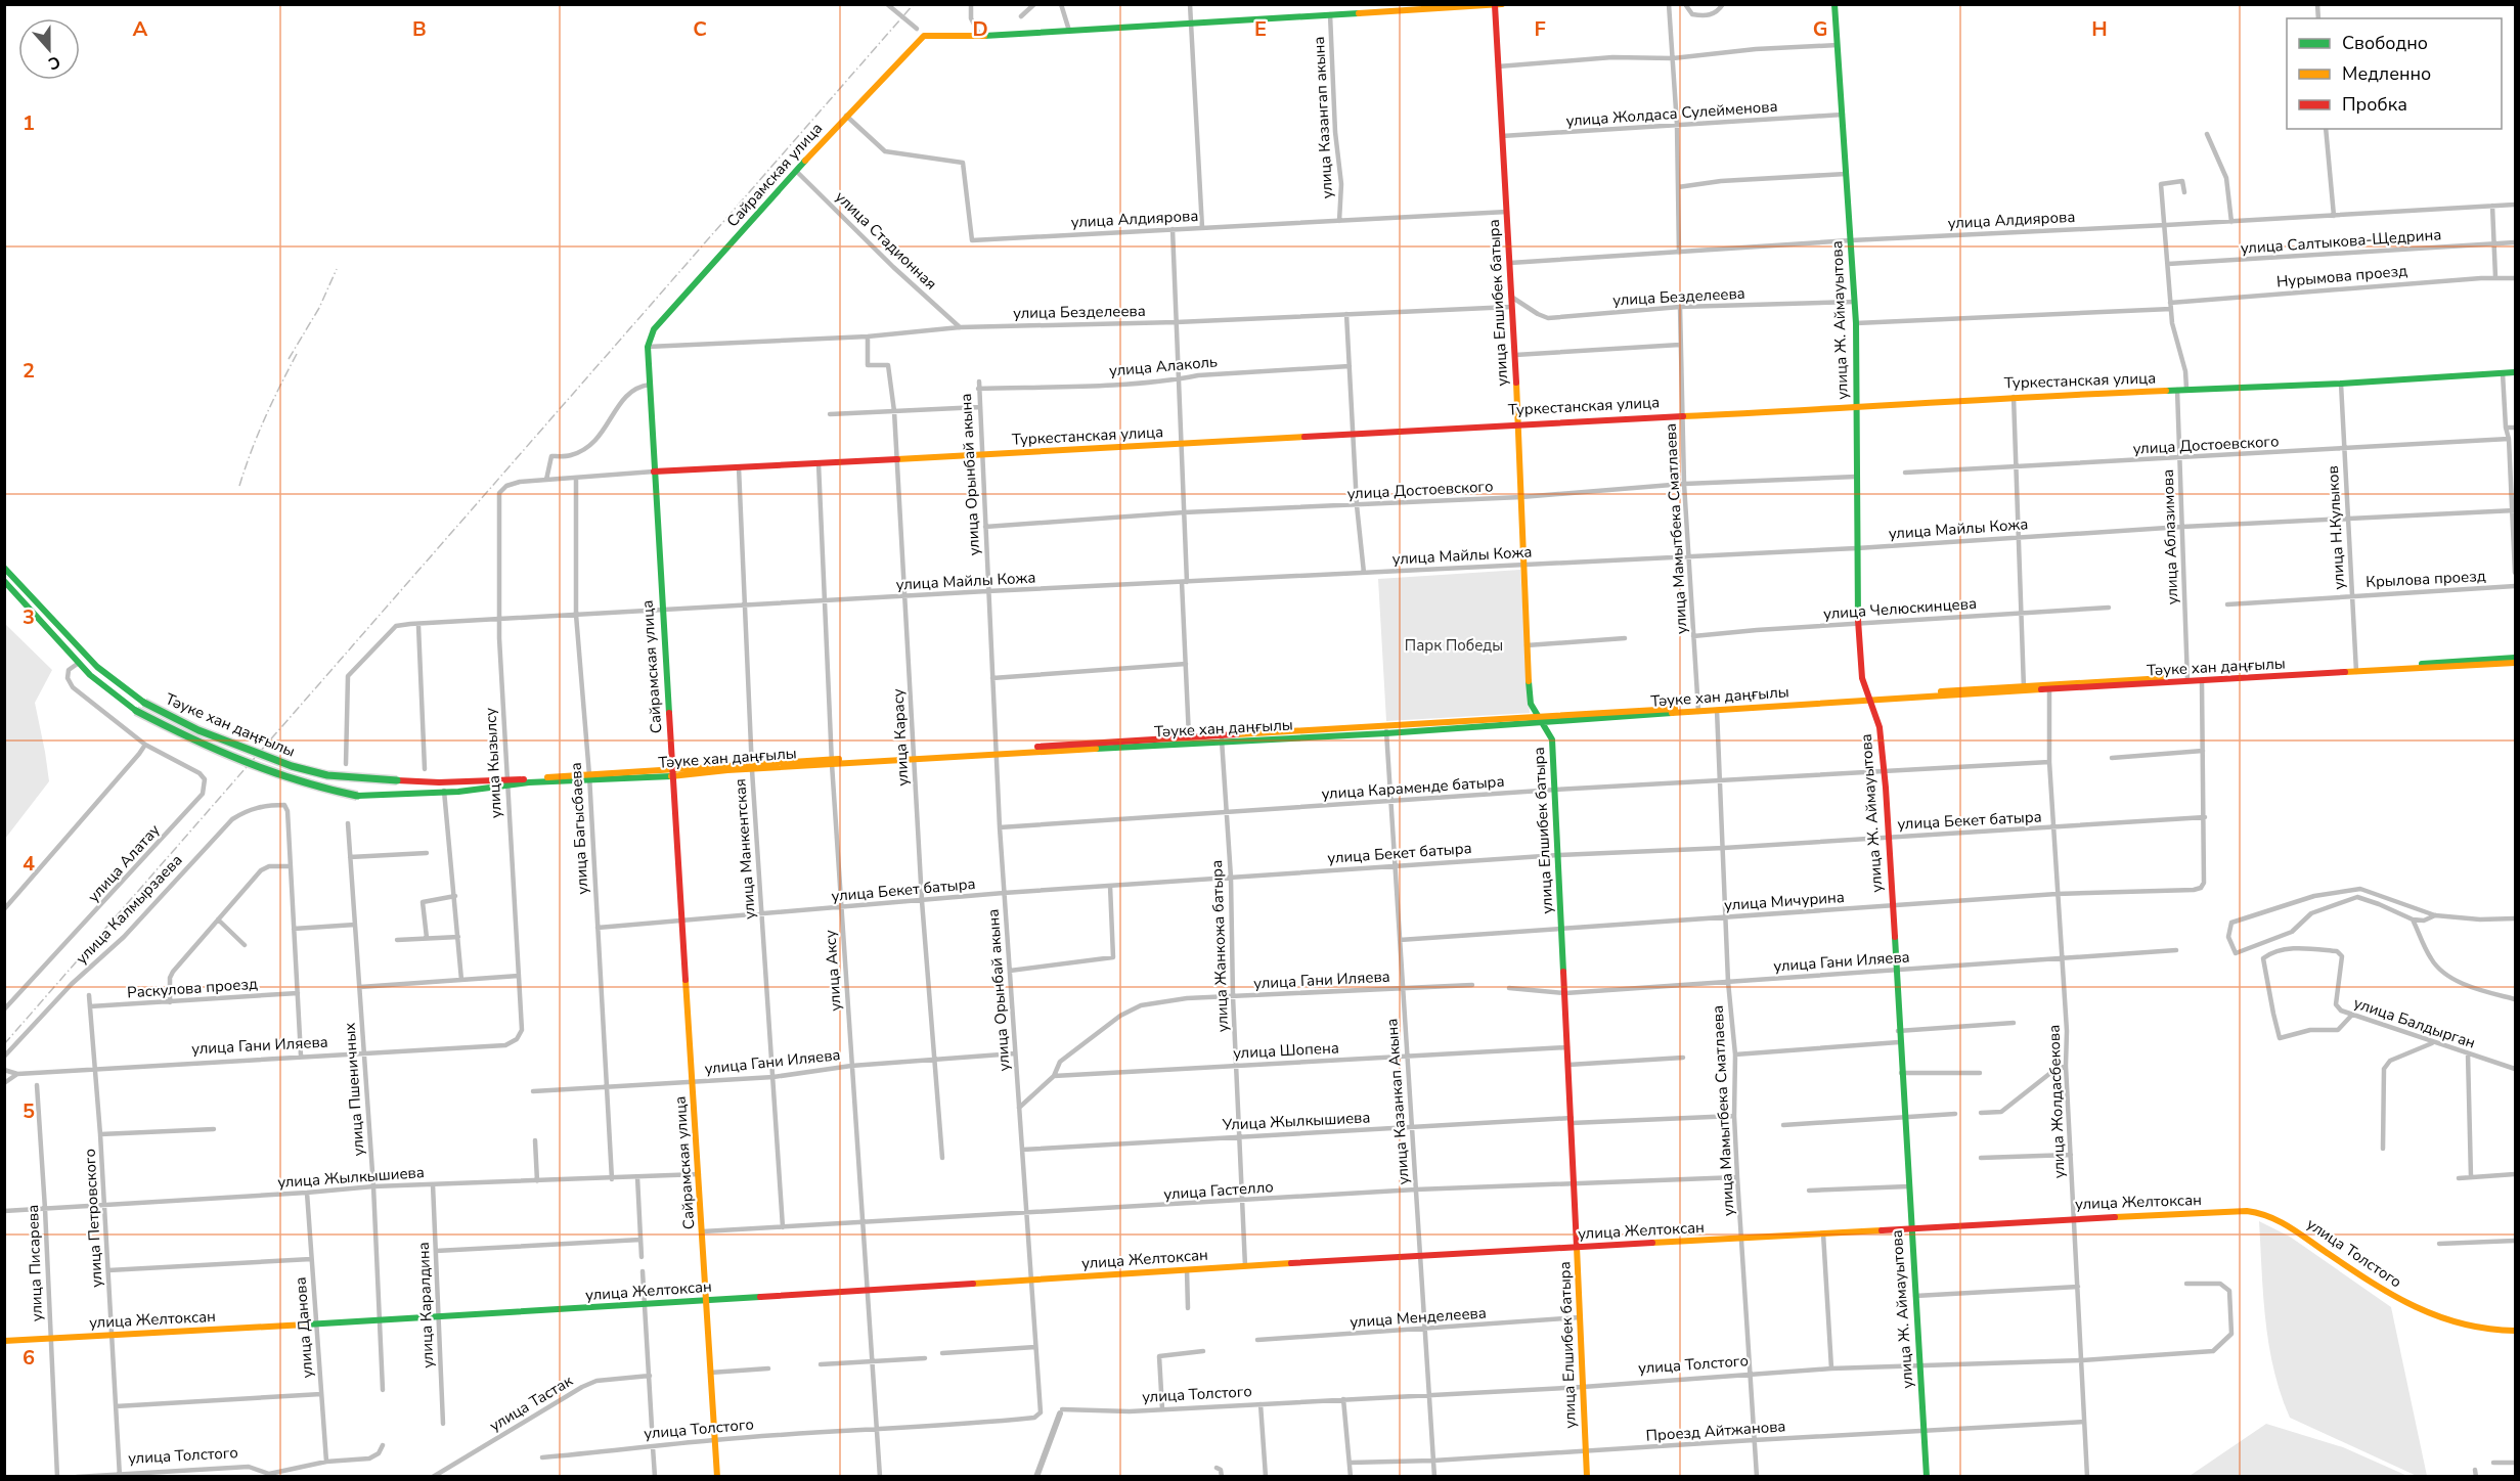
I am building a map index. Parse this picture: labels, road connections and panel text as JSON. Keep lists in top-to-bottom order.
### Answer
{
  "streets": {
    "main road": [
      "Сайрамская улица",
      "улица Елшибек батыра",
      "улица Ж. Аймауытова",
      "Туркестанская улица",
      "Тәуке хан даңғылы",
      "улица Желтоксан",
      "улица Толстого"
    ],
    "street": [
      "улица Жолдаса Сулейменова",
      "улица Казангап акына",
      "улица Алдиярова",
      "улица Стадионная",
      "улица Салтыкова-Щедрина",
      "Нурымова проезд",
      "улица Безделеева",
      "улица Алаколь",
      "улица Достоевского",
      "улица Орынбай акына",
      "улица Н.Кулыков",
      "улица Мамытбека Сматлаева",
      "улица Майлы Кожа",
      "улица Аблазимова",
      "Крылова проезд",
      "улица Челюскинцева",
      "улица Карасу",
      "улица Кызылсу",
      "улица Караменде батыра",
      "улица Бекет батыра",
      "улица Багысбаева",
      "улица Манкентская",
      "улица Алатау",
      "улица Мичурина",
      "улица Калмырзаева",
      "улица Жанкожа батыра",
      "улица Гани Иляева",
      "улица Аксу",
      "Раскулова проезд",
      "улица Балдырган",
      "улица Шопена",
      "улица Пшеничных",
      "улица Казанкап Акына",
      "улица Жолдасбекова",
      "Улица Жылкышиева",
      "улица Жылкышиева",
      "улица Гастелло",
      "улица Петровского",
      "улица Писарева",
      "улица Каралдина",
      "улица Менделеева",
      "улица Данова",
      "улица Тастак",
      "Проезд Айтжанова"
    ]
  },
  "crossings": [
    ["улица Жолдаса Сулейменова", "улица Елшибек батыра"],
    ["улица Жолдаса Сулейменова", "улица Ж. Аймауытова"],
    ["улица Казангап акына", "улица Алдиярова"],
    ["Сайрамская улица", "улица Алдиярова"],
    ["Сайрамская улица", "улица Стадионная"],
    ["Сайрамская улица", "улица Безделеева"],
    ["Сайрамская улица", "Туркестанская улица"],
    ["Сайрамская улица", "улица Майлы Кожа"],
    ["Сайрамская улица", "Тәуке хан даңғылы"],
    ["Сайрамская улица", "улица Бекет батыра"],
    ["Сайрамская улица", "улица Гани Иляева"],
    ["Сайрамская улица", "улица Жылкышиева"],
    ["Сайрамская улица", "улица Гастелло"],
    ["Сайрамская улица", "улица Желтоксан"],
    ["Сайрамская улица", "улица Толстого"],
    ["улица Алдиярова", "улица Елшибек батыра"],
    ["улица Алдиярова", "улица Ж. Аймауытова"],
    ["улица Стадионная", "улица Безделеева"],
    ["улица Безделеева", "улица Елшибек батыра"],
    ["улица Безделеева", "улица Ж. Аймауытова"],
    ["улица Безделеева", "улица Мамытбека Сматлаева"],
    ["улица Безделеева", "улица Карасу"],
    ["улица Елшибек батыра", "Туркестанская улица"],
    ["улица Елшибек батыра", "улица Достоевского"],
    ["улица Елшибек батыра", "улица Майлы Кожа"],
    ["улица Елшибек батыра", "Тәуке хан даңғылы"],
    ["улица Елшибек батыра", "улица Караменде батыра"],
    ["улица Елшибек батыра", "улица Бекет батыра"],
    ["улица Елшибек батыра", "улица Мичурина"],
    ["улица Елшибек батыра", "улица Гани Иляева"],
    ["улица Елшибек батыра", "улица Шопена"],
    ["улица Елшибек батыра", "Улица Жылкышиева"],
    ["улица Елшибек батыра", "улица Гастелло"],
    ["улица Елшибек батыра", "улица Желтоксан"],
    ["улица Елшибек батыра", "улица Толстого"],
    ["улица Елшибек батыра", "улица Менделеева"],
    ["улица Елшибек батыра", "Проезд Айтжанова"],
    ["улица Ж. Аймауытова", "Туркестанская улица"],
    ["улица Ж. Аймауытова", "улица Достоевского"],
    ["улица Ж. Аймауытова", "улица Майлы Кожа"],
    ["улица Ж. Аймауытова", "улица Челюскинцева"],
    ["улица Ж. Аймауытова", "Тәуке хан даңғылы"],
    ["улица Ж. Аймауытова", "улица Караменде батыра"],
    ["улица Ж. Аймауытова", "улица Бекет батыра"],
    ["улица Ж. Аймауытова", "улица Мичурина"],
    ["улица Ж. Аймауытова", "улица Гани Иляева"],
    ["улица Ж. Аймауытова", "улица Желтоксан"],
    ["улица Ж. Аймауытова", "улица Толстого"],
    ["улица Ж. Аймауытова", "Проезд Айтжанова"],
    ["улица Алаколь", "улица Орынбай акына"],
    ["Туркестанская улица", "улица Орынбай акына"],
    ["Туркестанская улица", "улица Н.Кулыков"],
    ["Туркестанская улица", "улица Мамытбека Сматлаева"],
    ["Туркестанская улица", "улица Аблазимова"],
    ["Туркестанская улица", "улица Карасу"],
    ["Туркестанская улица", "улица Манкентская"],
    ["Туркестанская улица", "улица Аксу"],
    ["улица Достоевского", "улица Орынбай акына"],
    ["улица Достоевского", "улица Н.Кулыков"],
    ["улица Достоевского", "улица Мамытбека Сматлаева"],
    ["улица Достоевского", "улица Аблазимова"],
    ["улица Орынбай акына", "улица Майлы Кожа"],
    ["улица Орынбай акына", "Тәуке хан даңғылы"],
    ["улица Орынбай акына", "улица Караменде батыра"],
    ["улица Орынбай акына", "улица Бекет батыра"],
    ["улица Орынбай акына", "улица Гани Иляева"],
    ["улица Орынбай акына", "Улица Жылкышиева"],
    ["улица Орынбай акына", "улица Гастелло"],
    ["улица Орынбай акына", "улица Желтоксан"],
    ["улица Орынбай акына", "улица Толстого"],
    ["улица Н.Кулыков", "улица Майлы Кожа"],
    ["улица Н.Кулыков", "Крылова проезд"],
    ["улица Н.Кулыков", "Тәуке хан даңғылы"],
    ["улица Мамытбека Сматлаева", "улица Майлы Кожа"],
    ["улица Мамытбека Сматлаева", "улица Челюскинцева"],
    ["улица Мамытбека Сматлаева", "Тәуке хан даңғылы"],
    ["улица Мамытбека Сматлаева", "улица Караменде батыра"],
    ["улица Мамытбека Сматлаева", "улица Бекет батыра"],
    ["улица Мамытбека Сматлаева", "улица Мичурина"],
    ["улица Мамытбека Сматлаева", "улица Гани Иляева"],
    ["улица Мамытбека Сматлаева", "улица Гастелло"],
    ["улица Мамытбека Сматлаева", "улица Желтоксан"],
    ["улица Мамытбека Сматлаева", "улица Толстого"],
    ["улица Мамытбека Сматлаева", "Проезд Айтжанова"],
    ["улица Майлы Кожа", "улица Аблазимова"],
    ["улица Майлы Кожа", "улица Карасу"],
    ["улица Майлы Кожа", "улица Кызылсу"],
    ["улица Майлы Кожа", "улица Багысбаева"],
    ["улица Майлы Кожа", "улица Манкентская"],
    ["улица Майлы Кожа", "улица Аксу"],
    ["улица Аблазимова", "Тәуке хан даңғылы"],
    ["Тәуке хан даңғылы", "улица Карасу"],
    ["Тәуке хан даңғылы", "улица Кызылсу"],
    ["Тәуке хан даңғылы", "улица Багысбаева"],
    ["Тәуке хан даңғылы", "улица Манкентская"],
    ["Тәуке хан даңғылы", "улица Алатау"],
    ["Тәуке хан даңғылы", "улица Жанкожа батыра"],
    ["Тәуке хан даңғылы", "улица Аксу"],
    ["Тәуке хан даңғылы", "улица Казанкап Акына"],
    ["Тәуке хан даңғылы", "улица Жолдасбекова"],
    ["улица Карасу", "улица Бекет батыра"],
    ["улица Карасу", "улица Гани Иляева"],
    ["улица Кызылсу", "улица Гани Иляева"],
    ["улица Караменде батыра", "улица Жанкожа батыра"],
    ["улица Караменде батыра", "улица Казанкап Акына"],
    ["улица Караменде батыра", "улица Жолдасбекова"],
    ["улица Бекет батыра", "улица Багысбаева"],
    ["улица Бекет батыра", "улица Манкентская"],
    ["улица Бекет батыра", "улица Мичурина"],
    ["улица Бекет батыра", "улица Жанкожа батыра"],
    ["улица Бекет батыра", "улица Аксу"],
    ["улица Бекет батыра", "улица Казанкап Акына"],
    ["улица Бекет батыра", "улица Жолдасбекова"],
    ["улица Багысбаева", "улица Гани Иляева"],
    ["улица Багысбаева", "улица Жылкышиева"],
    ["улица Манкентская", "улица Гани Иляева"],
    ["улица Манкентская", "улица Гастелло"],
    ["улица Мичурина", "улица Казанкап Акына"],
    ["улица Мичурина", "улица Жолдасбекова"],
    ["улица Жанкожа батыра", "улица Гани Иляева"],
    ["улица Жанкожа батыра", "улица Шопена"],
    ["улица Жанкожа батыра", "Улица Жылкышиева"],
    ["улица Жанкожа батыра", "улица Гастелло"],
    ["улица Жанкожа батыра", "улица Желтоксан"],
    ["улица Гани Иляева", "улица Аксу"],
    ["улица Гани Иляева", "улица Шопена"],
    ["улица Гани Иляева", "улица Пшеничных"],
    ["улица Гани Иляева", "улица Казанкап Акына"],
    ["улица Гани Иляева", "улица Жолдасбекова"],
    ["улица Гани Иляева", "улица Петровского"],
    ["улица Аксу", "улица Гастелло"],
    ["улица Аксу", "улица Желтоксан"],
    ["улица Аксу", "улица Толстого"],
    ["Раскулова проезд", "улица Петровского"],
    ["улица Шопена", "улица Казанкап Акына"],
    ["улица Пшеничных", "улица Жылкышиева"],
    ["улица Пшеничных", "улица Желтоксан"],
    ["улица Казанкап Акына", "Улица Жылкышиева"],
    ["улица Казанкап Акына", "улица Гастелло"],
    ["улица Казанкап Акына", "улица Желтоксан"],
    ["улица Казанкап Акына", "улица Толстого"],
    ["улица Казанкап Акына", "улица Менделеева"],
    ["улица Казанкап Акына", "Проезд Айтжанова"],
    ["улица Жолдасбекова", "улица Желтоксан"],
    ["улица Жолдасбекова", "улица Толстого"],
    ["улица Жолдасбекова", "Проезд Айтжанова"],
    ["улица Жылкышиева", "улица Петровского"],
    ["улица Жылкышиева", "улица Писарева"],
    ["улица Жылкышиева", "улица Каралдина"],
    ["улица Жылкышиева", "улица Данова"],
    ["улица Желтоксан", "улица Петровского"],
    ["улица Желтоксан", "улица Толстого"],
    ["улица Желтоксан", "улица Писарева"],
    ["улица Желтоксан", "улица Каралдина"],
    ["улица Желтоксан", "улица Данова"],
    ["улица Петровского", "улица Толстого"],
    ["улица Толстого", "улица Данова"]
  ],
  "parks": ["Парк Победы"],
  "legend": ["Свободно", "Медленно", "Пробка"],
  "north": "bottom",
  "grid": {
    "columns": [
      "A",
      "B",
      "C",
      "D",
      "E",
      "F",
      "G",
      "H"
    ],
    "rows": [
      "1",
      "2",
      "3",
      "4",
      "5",
      "6"
    ]
  }
}
